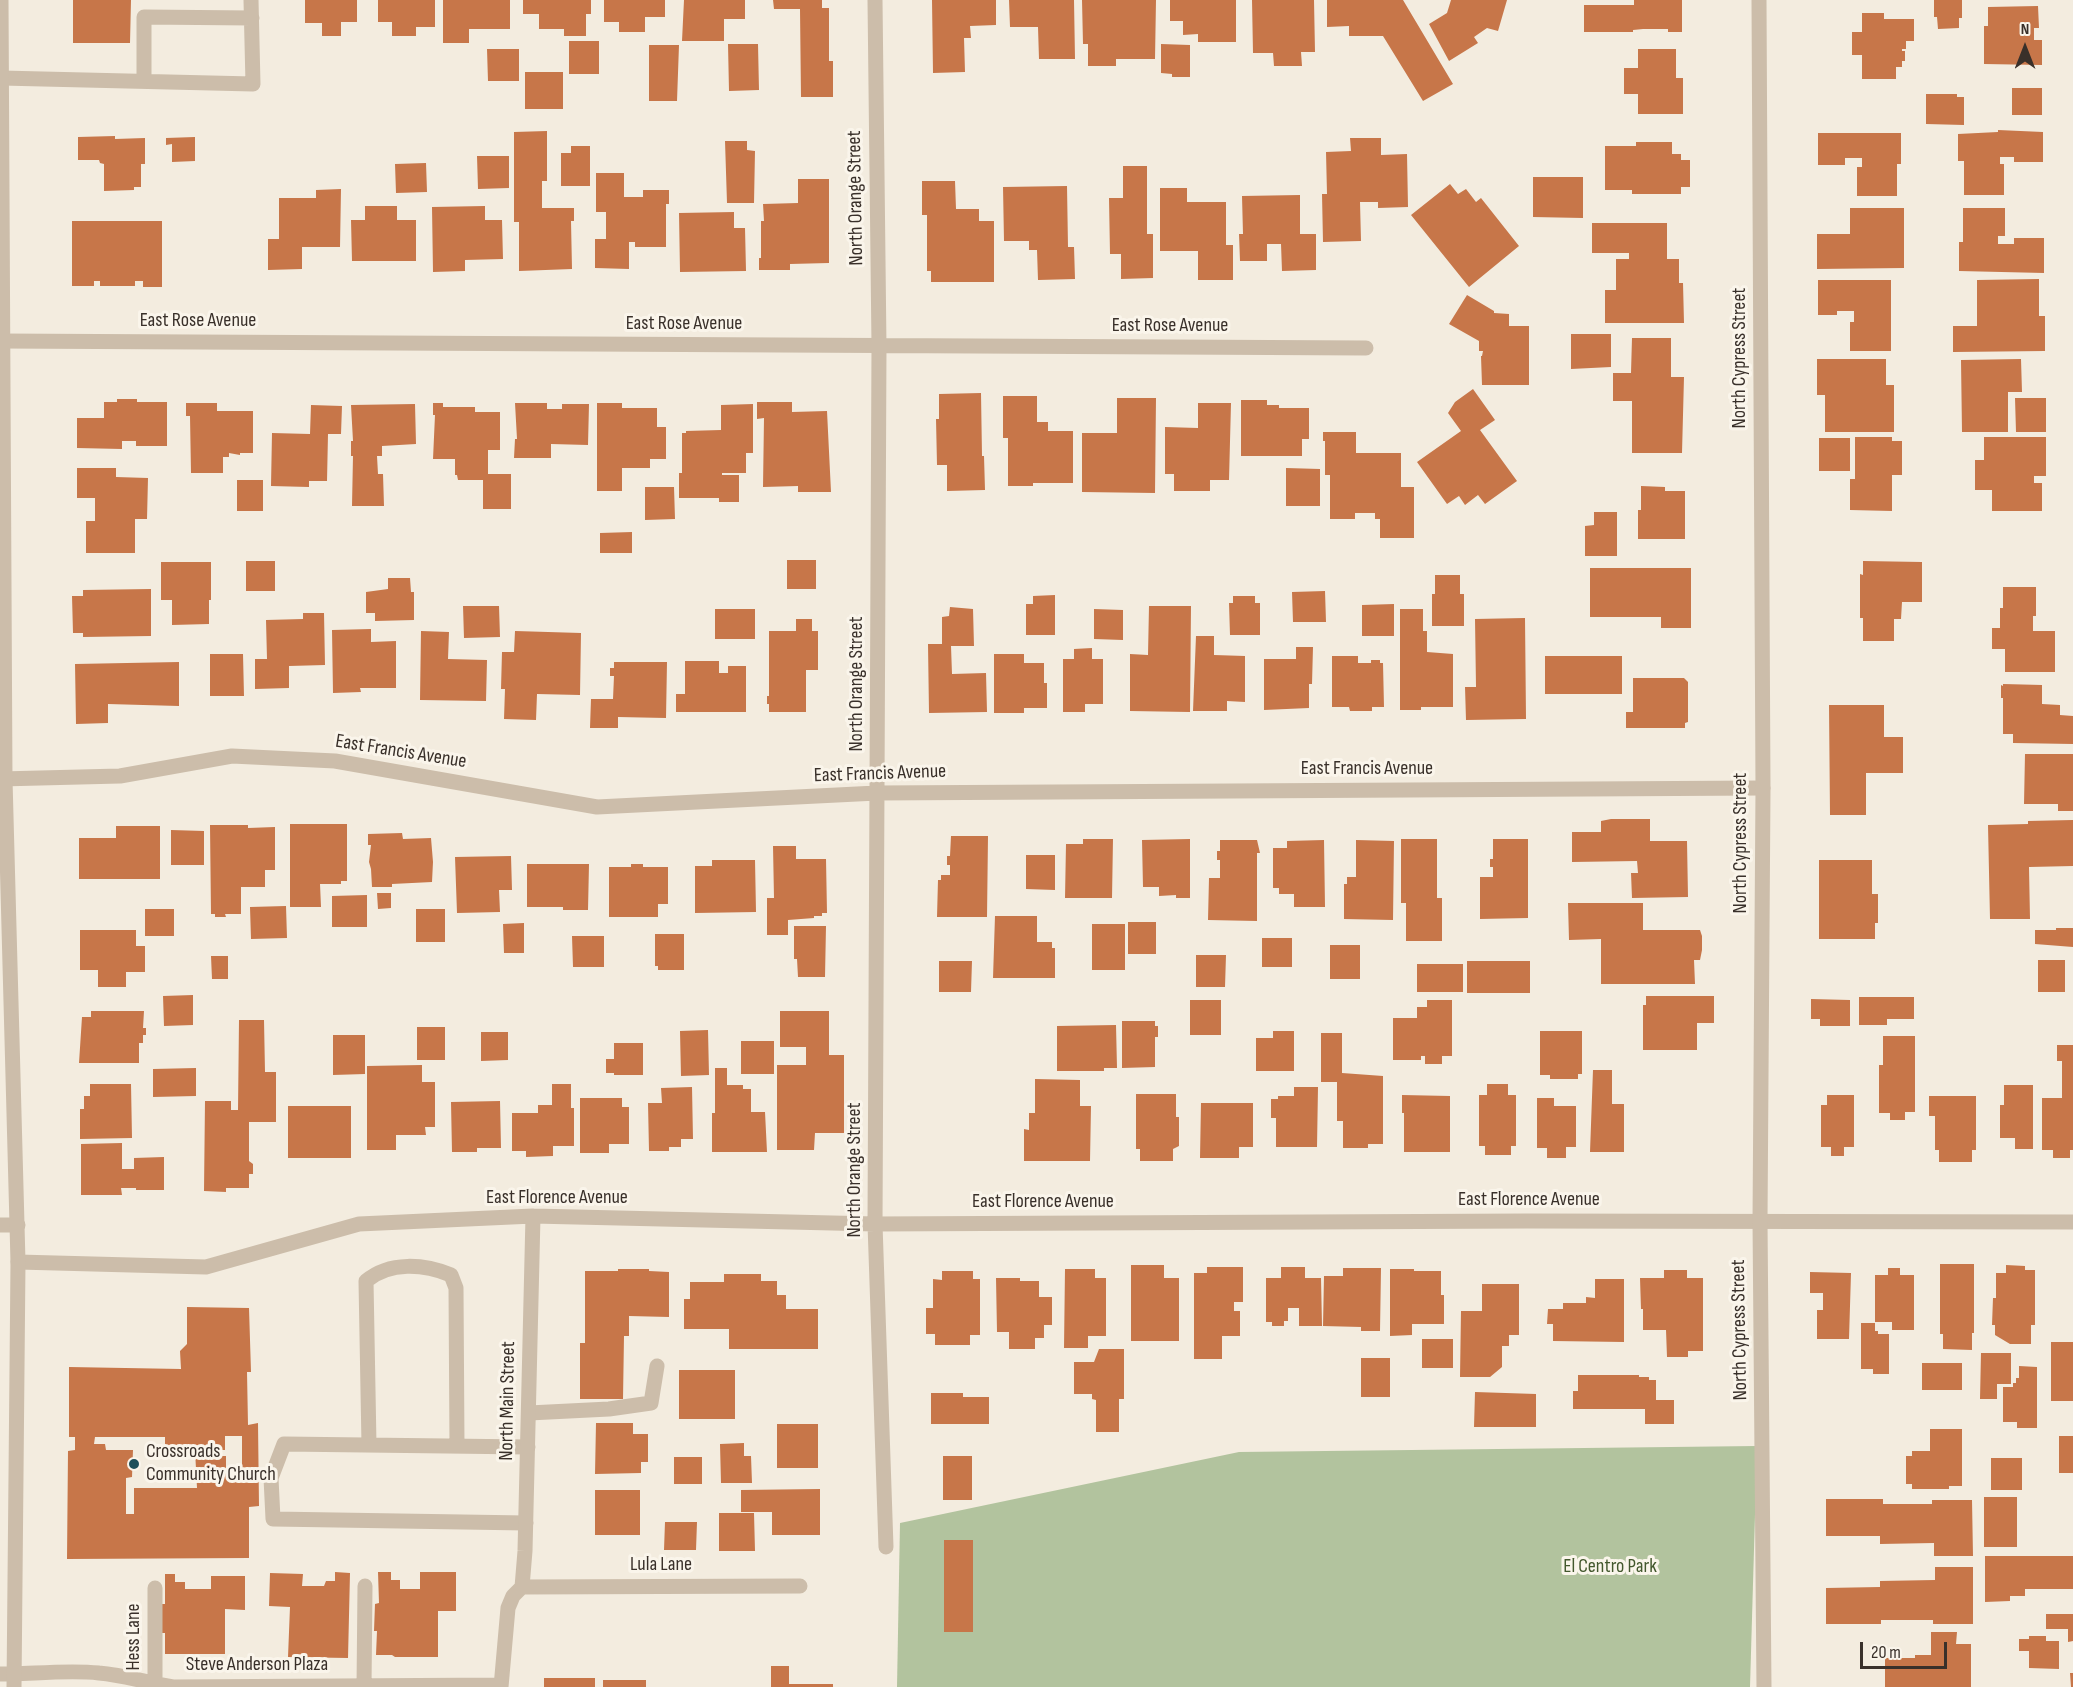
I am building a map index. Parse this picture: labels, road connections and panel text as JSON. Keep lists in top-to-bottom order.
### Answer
{
  "streets": {
    "street": [
      "North Orange Street",
      "East Rose Avenue",
      "North Cypress Street",
      "East Francis Avenue",
      "East Florence Avenue",
      "North Main Street",
      "Lula Lane",
      "Hess Lane",
      "Steve Anderson Plaza"
    ]
  },
  "crossings": [
    ["North Orange Street", "East Rose Avenue"],
    ["North Orange Street", "East Francis Avenue"],
    ["North Orange Street", "East Florence Avenue"],
    ["North Cypress Street", "East Francis Avenue"],
    ["North Cypress Street", "East Florence Avenue"],
    ["East Florence Avenue", "North Main Street"],
    ["North Main Street", "Lula Lane"],
    ["Hess Lane", "Steve Anderson Plaza"]
  ],
  "parks": ["El Centro Park"],
  "places": ["Crossroads Community Church"],
  "scale_bar": "20 m",
  "north": "top"
}
